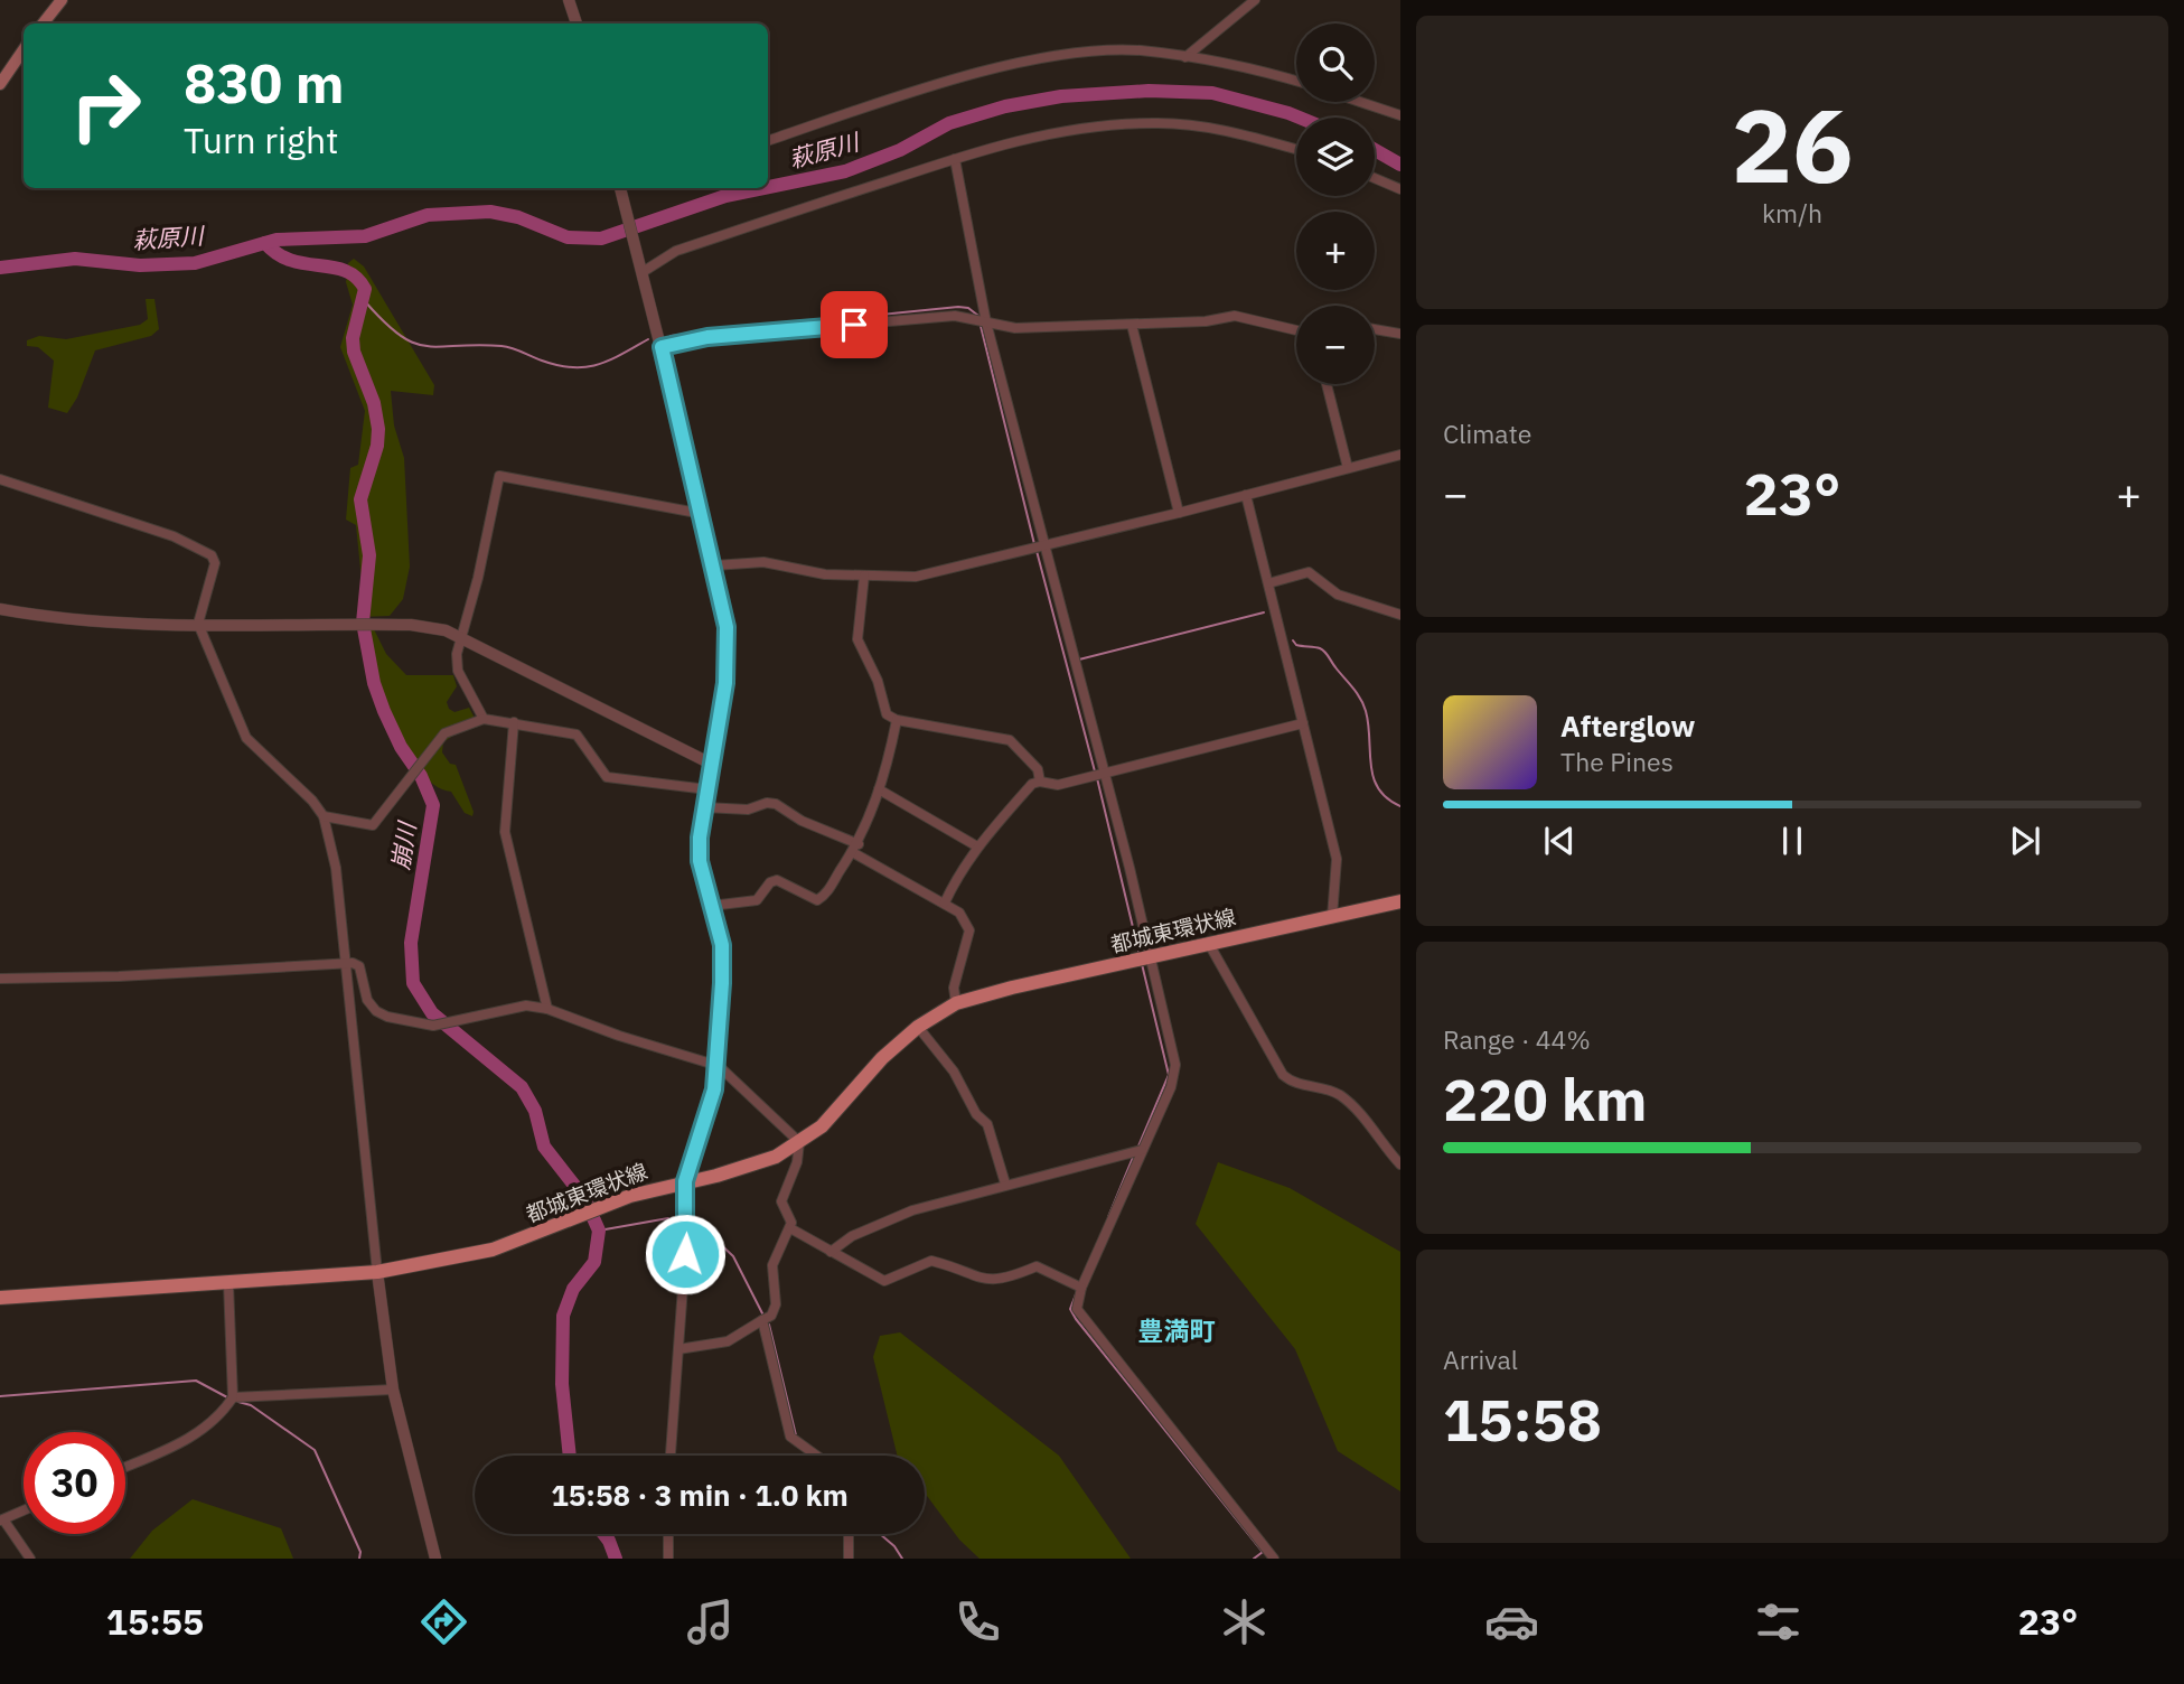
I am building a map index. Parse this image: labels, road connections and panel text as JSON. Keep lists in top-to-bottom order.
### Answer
{
  "streets": {
    "main road": ["都城東環状線"]
  },
  "districts": ["豊満町"],
  "water": ["萩原川", "崩川"],
  "page": {
    "tile": [
      ["26", "km/h"],
      "Climate",
      ["Range · 44%", "220 km"],
      ["Arrival", "15:58"]
    ],
    "map_buttons": ["+", "−"],
    "turn": ["830 m", "Turn right"],
    "heat": ["−", "23°", "+"],
    "song": ["Afterglow", "The Pines"],
    "limit": "30",
    "trip": "15:58 · 3 min · 1.0 km",
    "tabs": ["15:55", "23°"]
  }
}
